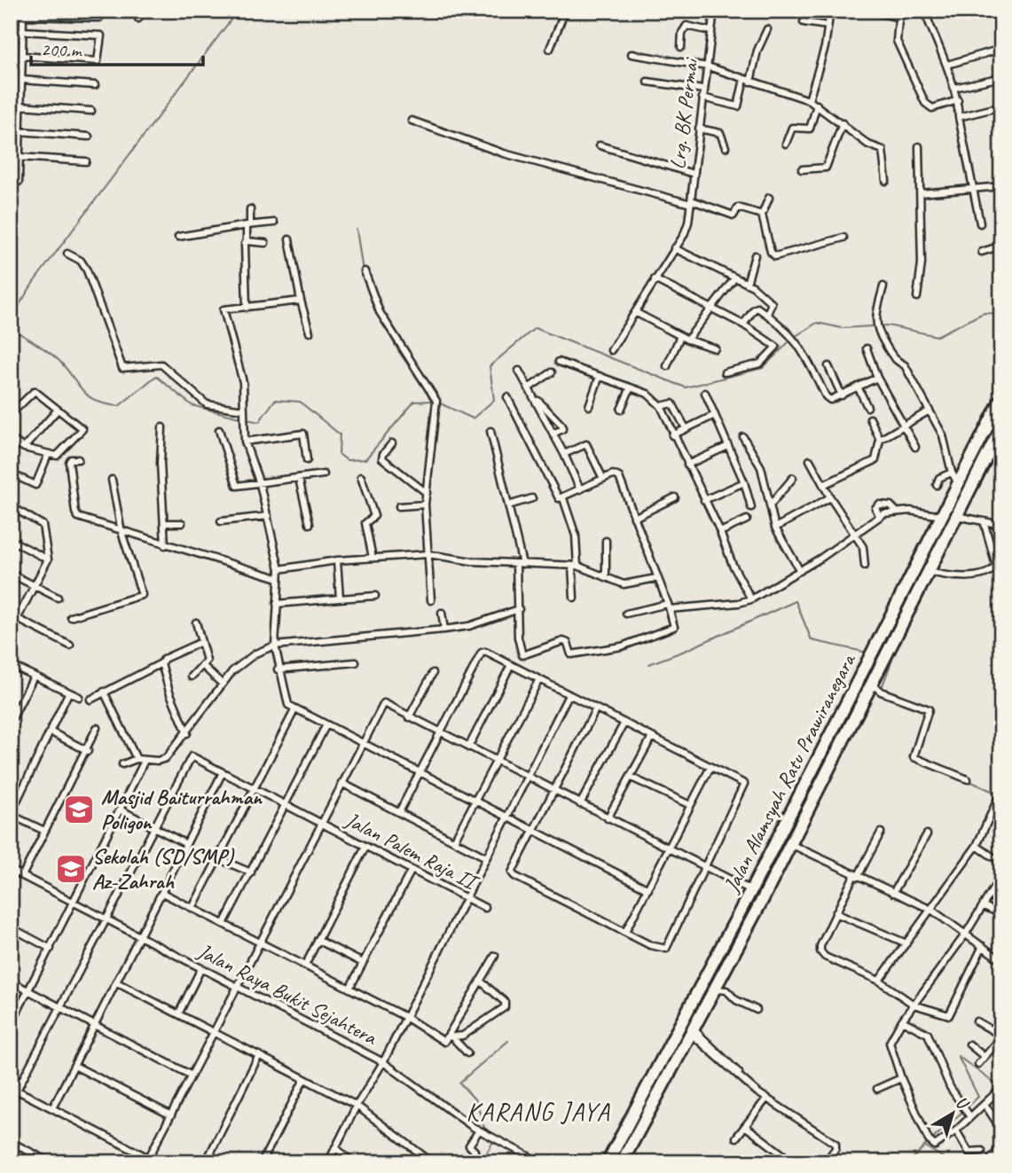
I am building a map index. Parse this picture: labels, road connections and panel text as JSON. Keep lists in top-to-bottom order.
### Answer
{
  "streets": {
    "highway": ["Jalan Alamsyah Ratu Prawiranegara"],
    "street": ["Lrg. BK Permai", "Jalan Palem Raja II", "Jalan Raya Bukit Sejahtera"]
  },
  "districts": ["KARANG JAYA"],
  "places": {
    "school or university": ["Masjid Baiturrahman Poligon", "Sekolah (SD/SMP) Az-Zahrah"]
  },
  "scale_bar": "200 m",
  "north": "top right"
}
